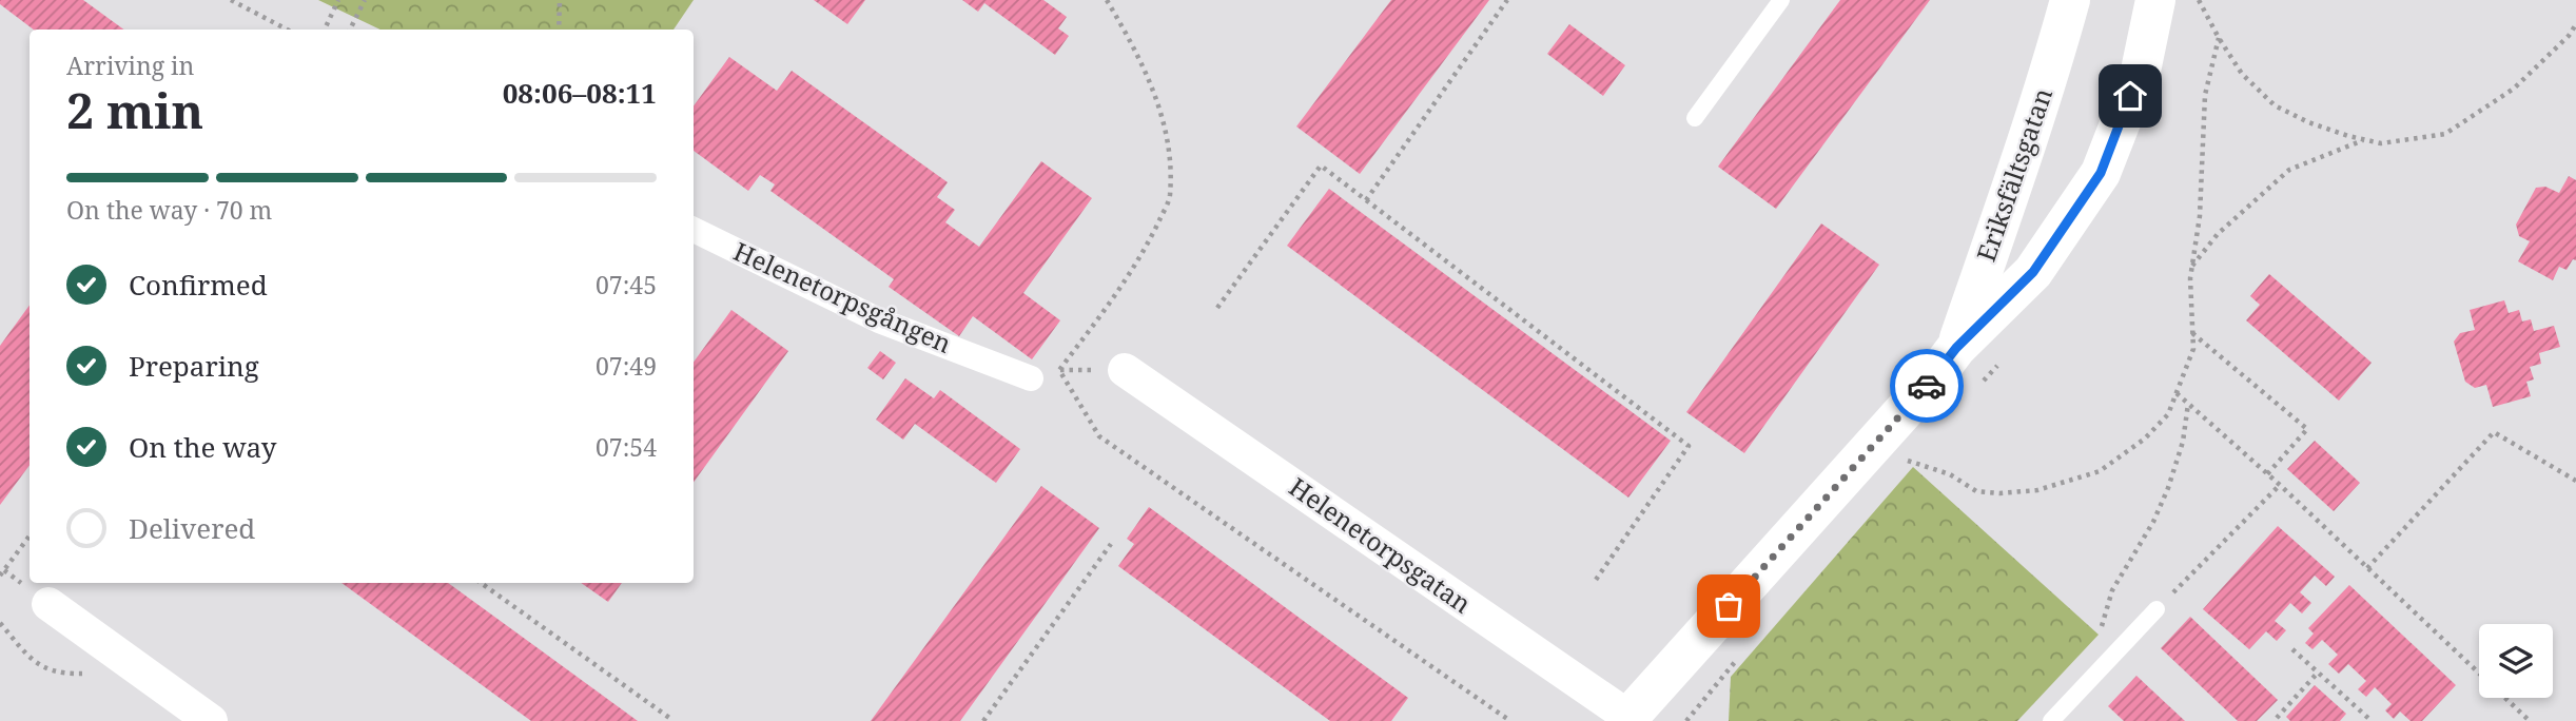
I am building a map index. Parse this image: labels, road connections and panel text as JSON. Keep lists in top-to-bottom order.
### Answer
{
  "streets": {
    "street": ["Eriksfältsgatan", "Helenetorpsgången", "Helenetorpsgatan"]
  },
  "crossings": [
    ["Eriksfältsgatan", "Helenetorpsgatan"]
  ],
  "page": {
    "heading": ["2 min", "Arriving in", "08:06–08:11"],
    "bar": "On the way · 70 m",
    "list": [
      ["Confirmed", "07:45"],
      ["Preparing", "07:49"],
      ["On the way", "07:54"],
      "Delivered"
    ]
  }
}
